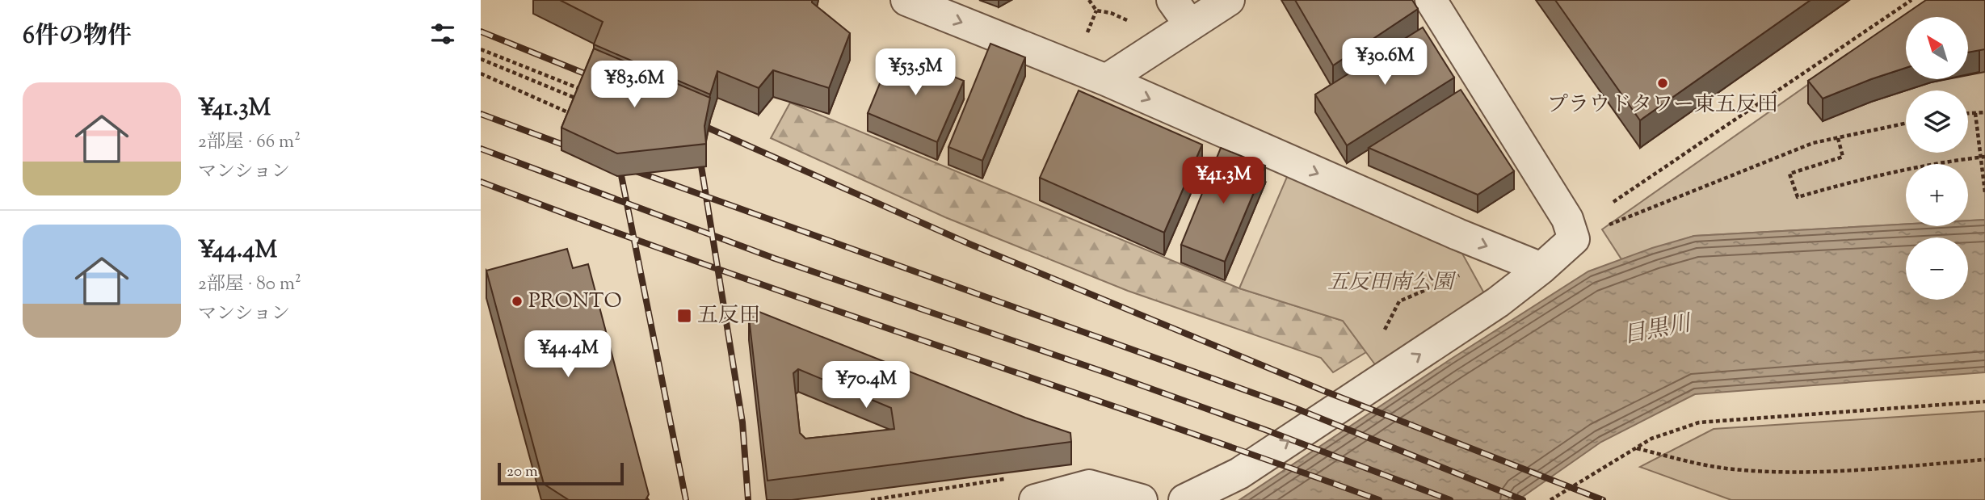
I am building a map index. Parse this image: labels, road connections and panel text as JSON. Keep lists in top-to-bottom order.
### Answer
{
  "water": ["目黒川"],
  "parks": ["五反田南公園"],
  "places": {
    "other": ["プラウドタワー東五反田", "PRONTO"],
    "transit": ["五反田"]
  },
  "scale_bar": "20 m",
  "north": "top left",
  "page": {
    "heading": "6件の物件",
    "map_buttons": ["+", "−"],
    "price": [
      "¥30.6M",
      "¥53.5M",
      "¥83.6M",
      "¥41.3M",
      "¥44.4M",
      "¥70.4M"
    ],
    "list": [
      {
        "name": "¥41.3M",
        "note": "2部屋 · 66 m² · マンション"
      },
      {
        "name": "¥44.4M",
        "note": "2部屋 · 80 m² · マンション"
      }
    ],
    "scale": "20 m"
  }
}
